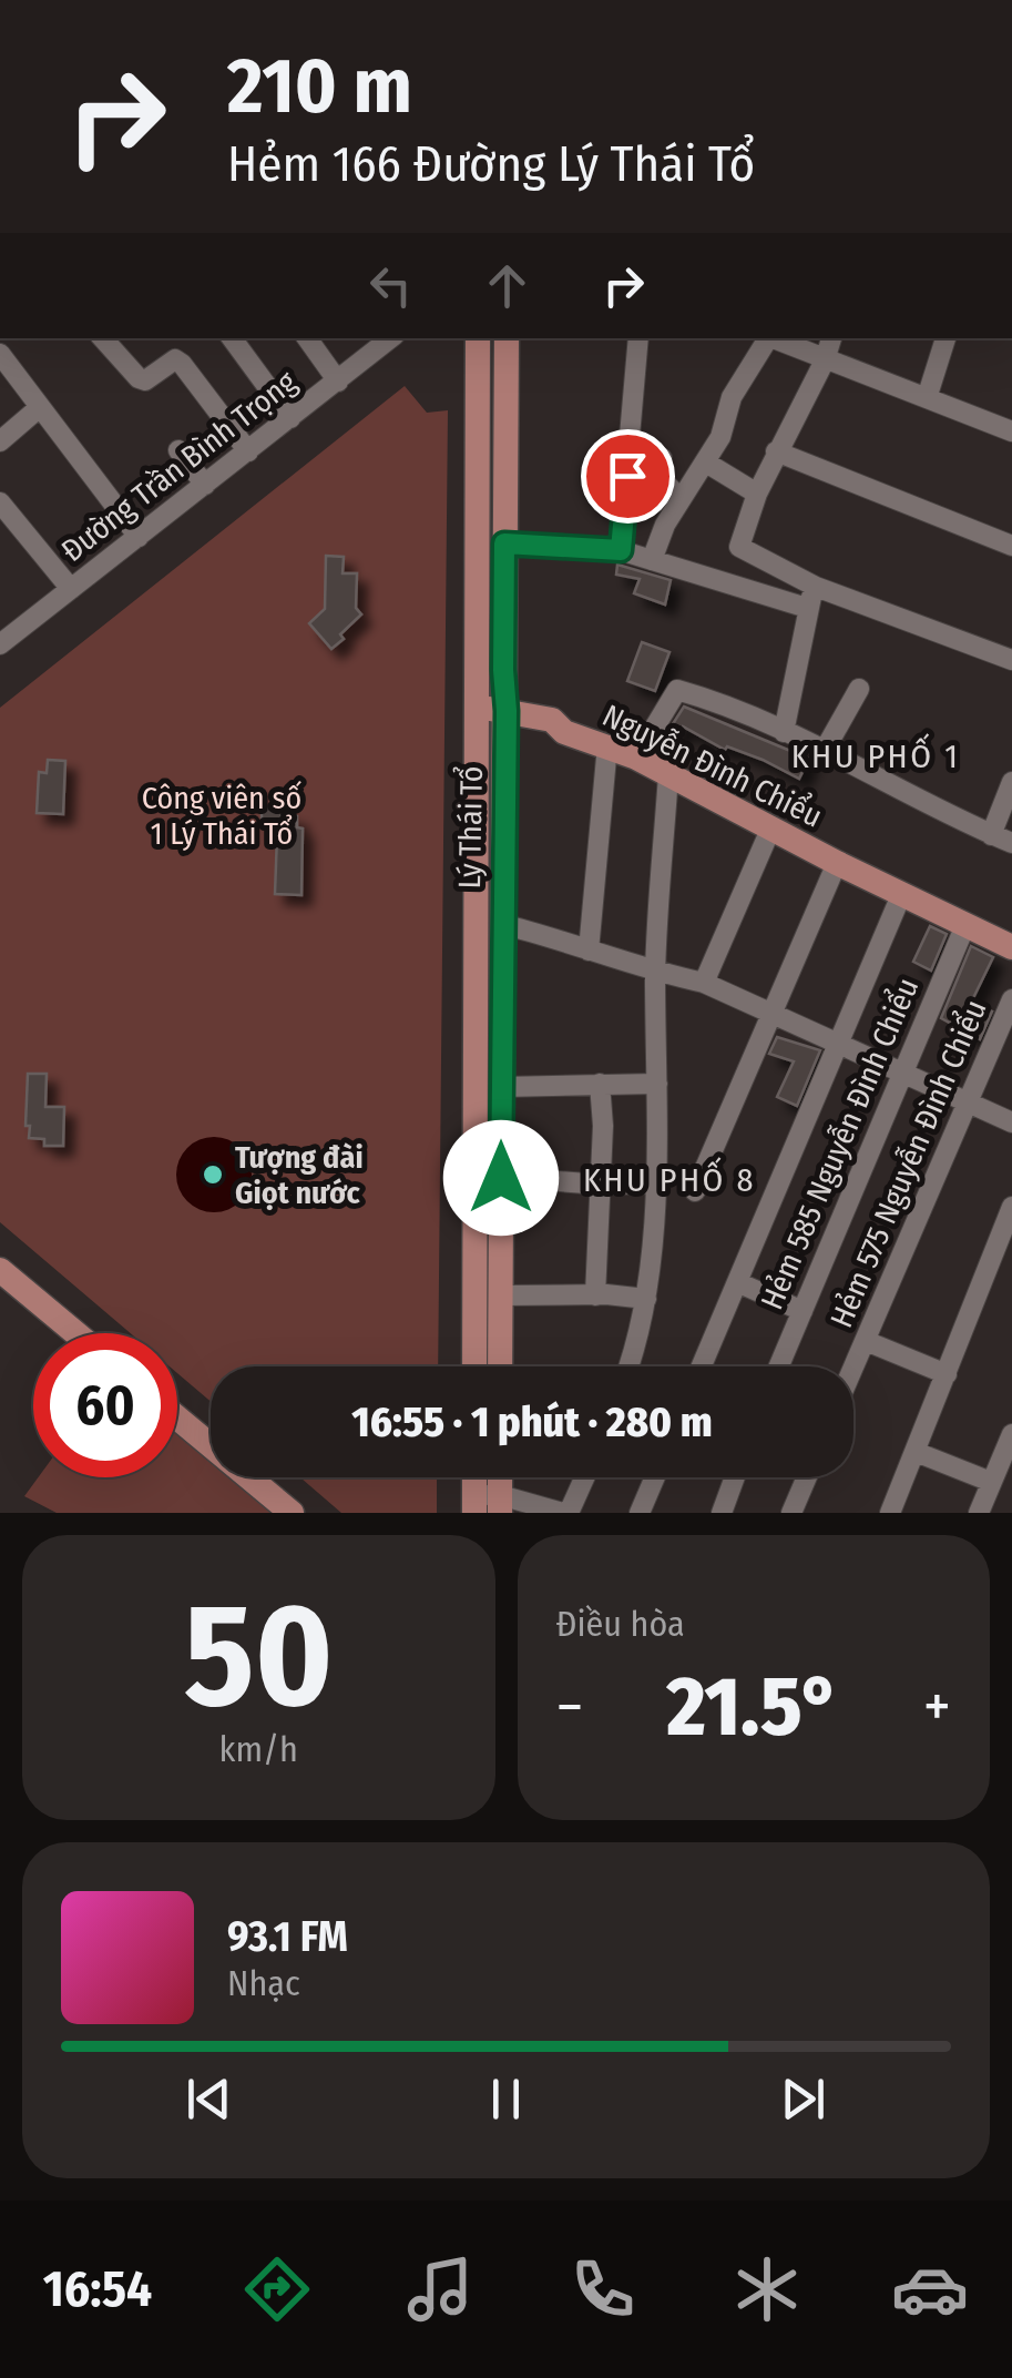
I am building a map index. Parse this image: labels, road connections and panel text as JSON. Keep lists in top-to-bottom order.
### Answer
{
  "streets": {
    "main road": ["Nguyễn Đình Chiểu", "Lý Thái Tổ"],
    "street": ["Đường Trần Bình Trọng", "Hẻm 585 Nguyễn Ðình Chiểu", "Hẻm 575 Nguyễn Ðình Chiểu"]
  },
  "crossings": [
    ["Nguyễn Đình Chiểu", "Lý Thái Tổ"],
    ["Nguyễn Đình Chiểu", "Hẻm 585 Nguyễn Ðình Chiểu"]
  ],
  "districts": ["KHU PHỐ 1", "KHU PHỐ 8"],
  "parks": ["Công viên số 1 Lý Thái Tổ"],
  "places": ["Tượng đài Giọt nước"],
  "page": {
    "turn": ["210 m", "Hẻm 166 Đường Lý Thái Tổ"],
    "limit": "60",
    "trip": "16:55 · 1 phút · 280 m",
    "tile": [
      ["50", "km/h"],
      "Điều hòa"
    ],
    "heat": ["−", "21.5°", "+"],
    "song": ["93.1 FM", "Nhạc"],
    "tabs": "16:54"
  }
}
